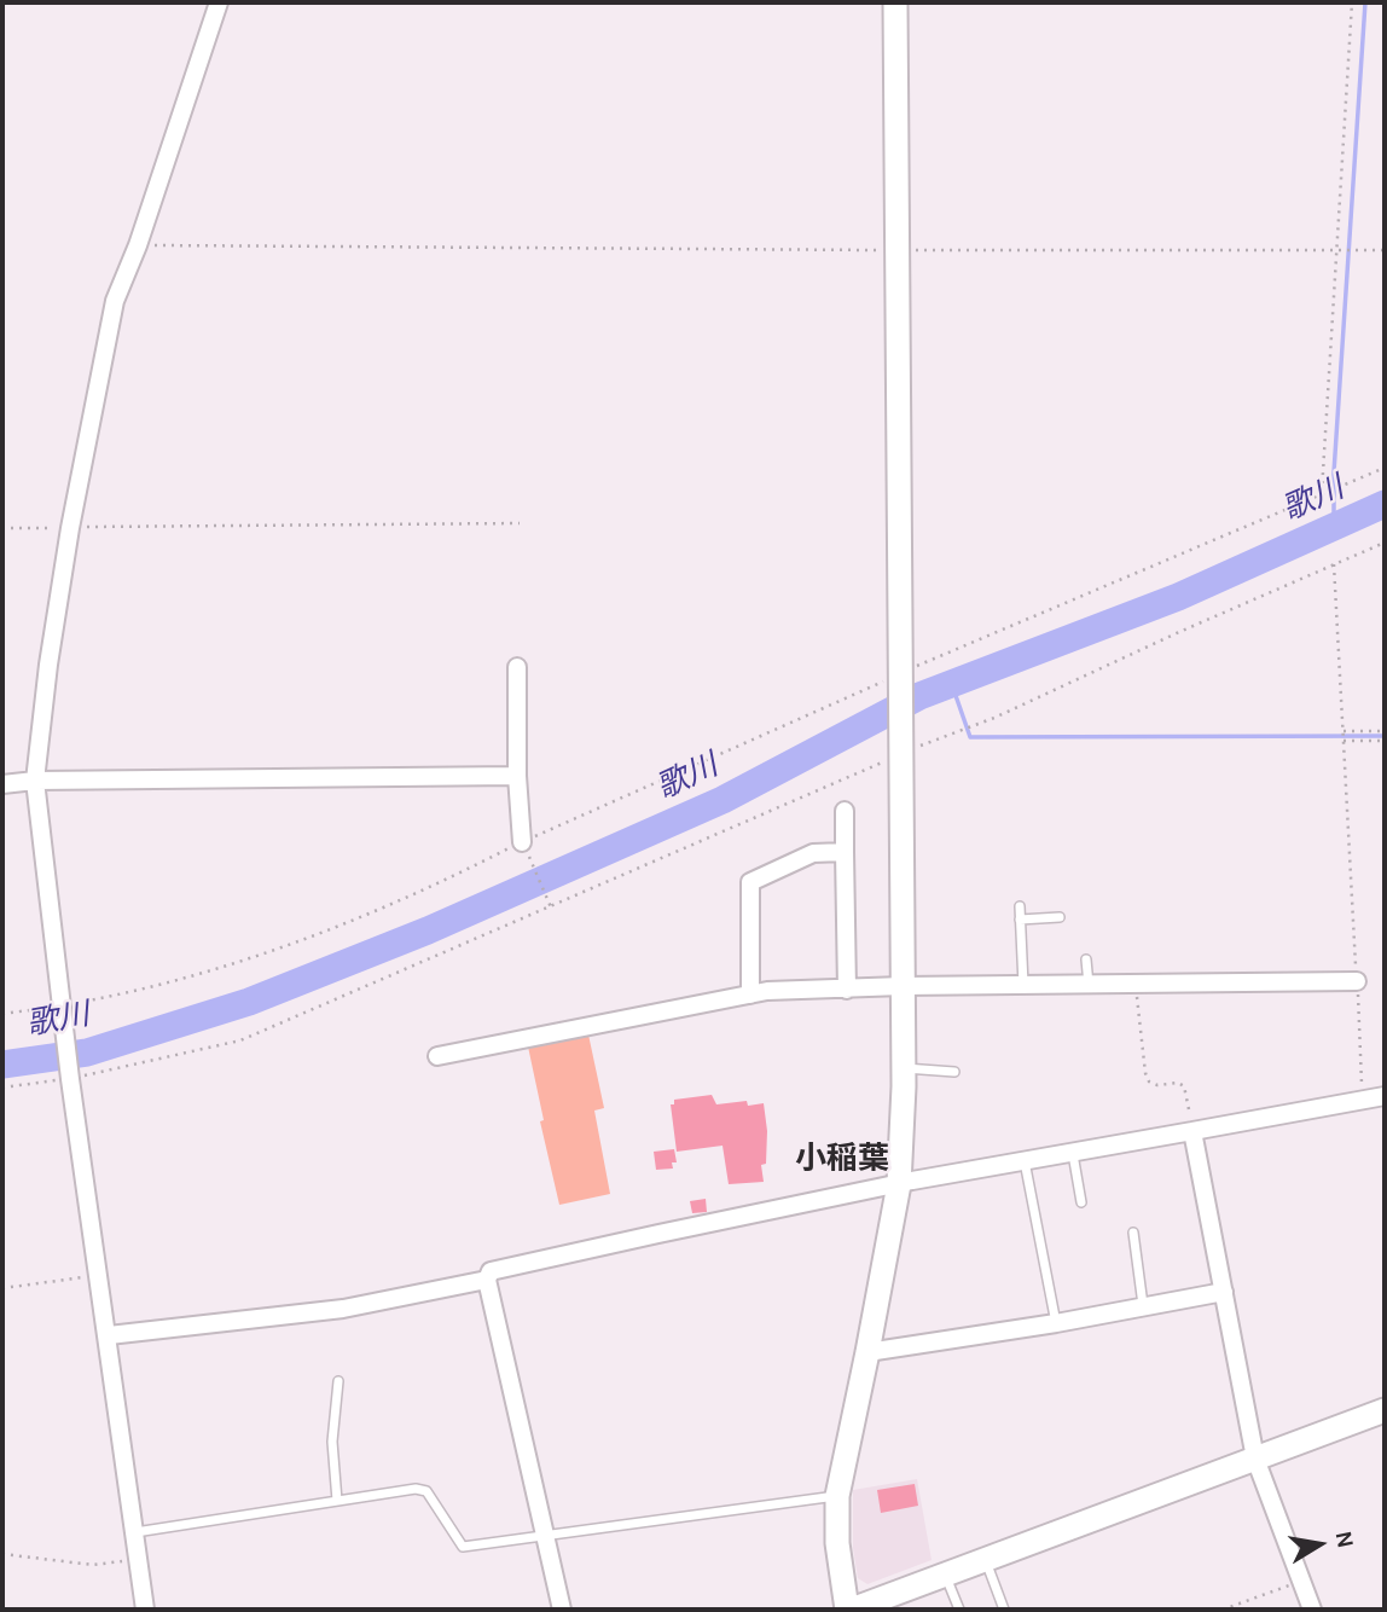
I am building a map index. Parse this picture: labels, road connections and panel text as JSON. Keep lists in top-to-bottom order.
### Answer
{
  "districts": ["小稲葉"],
  "water": ["歌川"],
  "north": "right"
}
